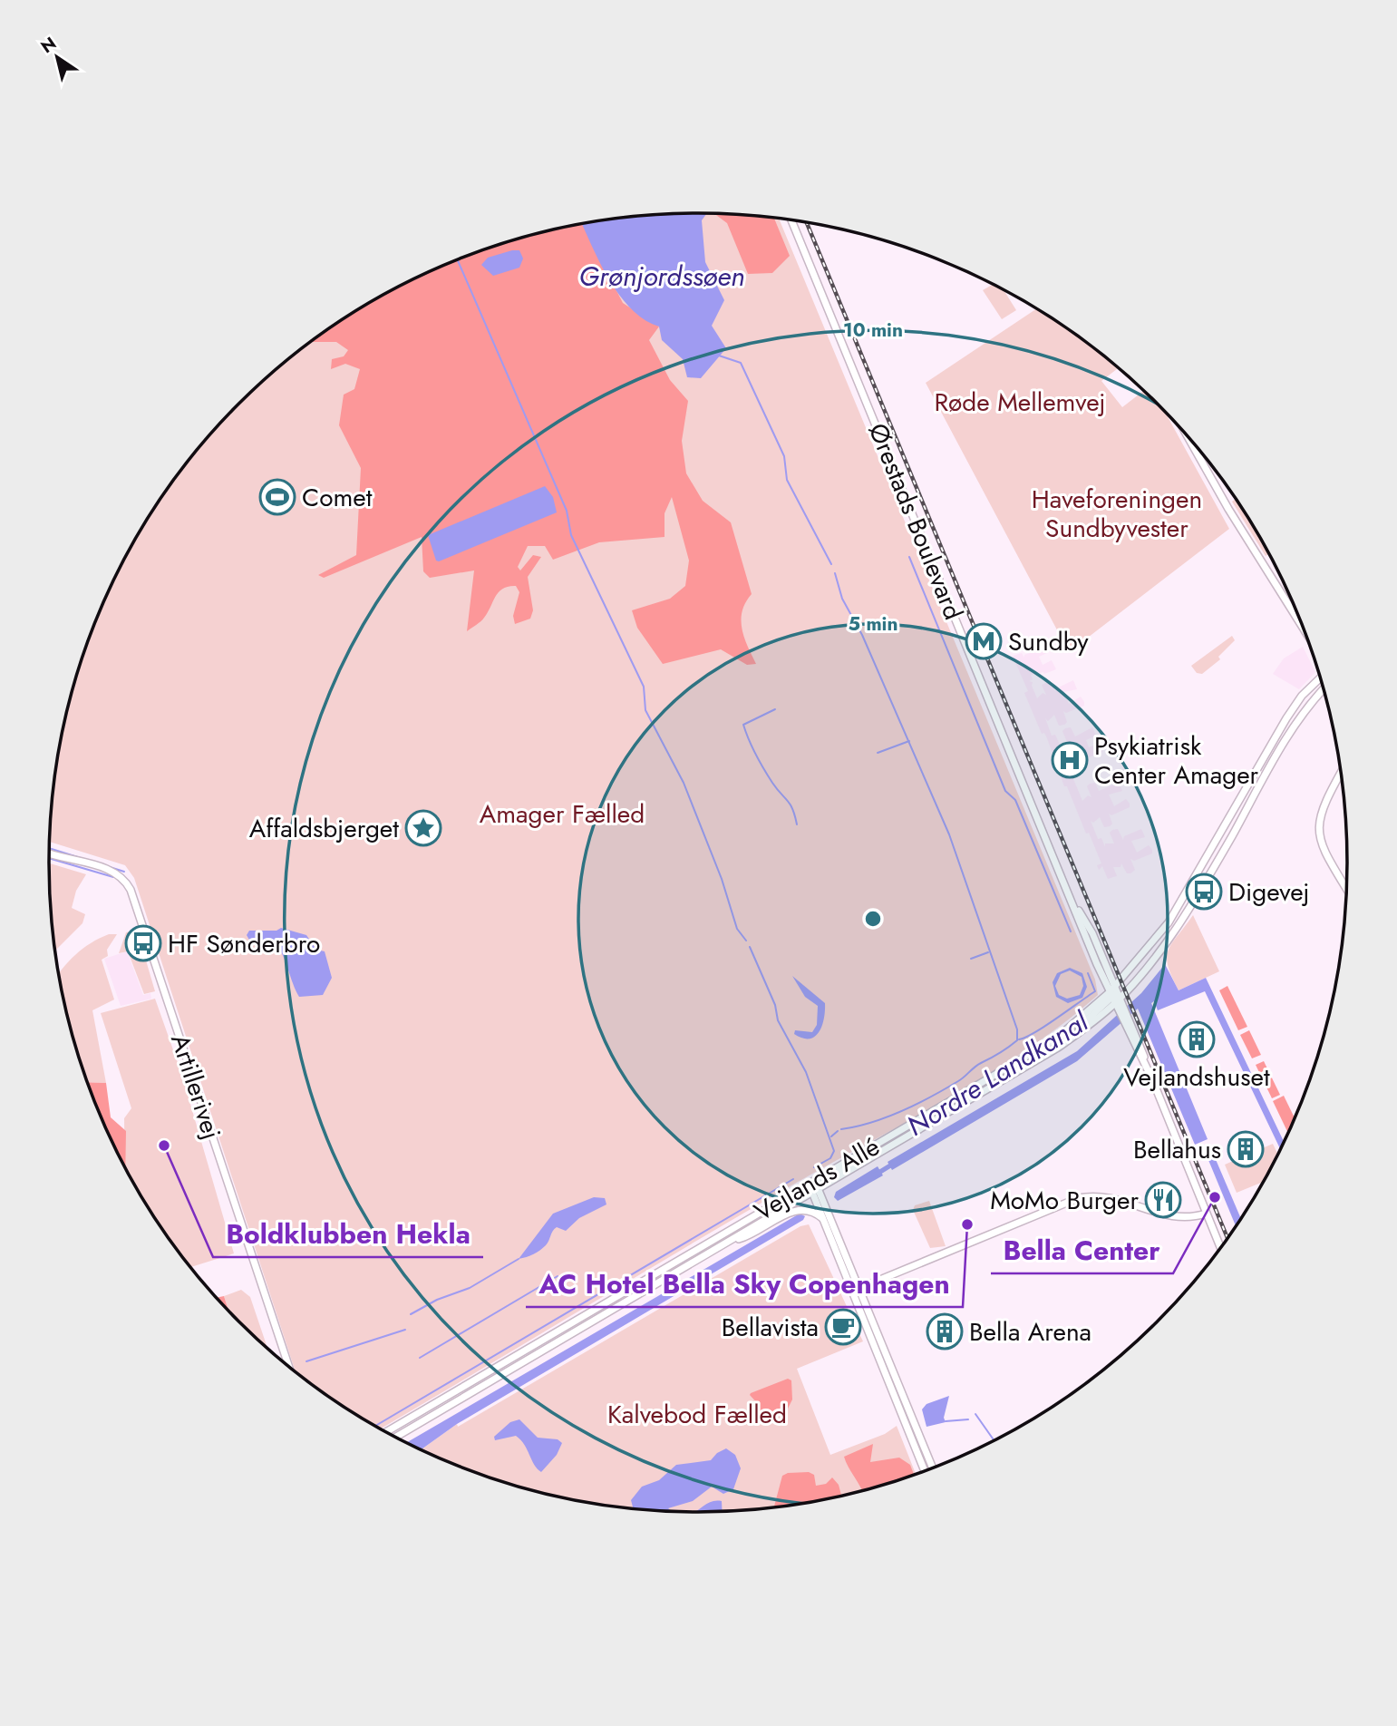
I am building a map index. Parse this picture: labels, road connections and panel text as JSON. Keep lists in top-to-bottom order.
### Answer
{
  "streets": {
    "street": ["Ørestads Boulevard", "Artillerivej", "Vejlands Allé"]
  },
  "crossings": [
    ["Ørestads Boulevard", "Vejlands Allé"]
  ],
  "water": ["Grønjordssøen", "Nordre Landkanal"],
  "parks": [
    "Røde Mellemvej",
    "Haveforeningen Sundbyvester",
    "Amager Fælled",
    "Kalvebod Fælled"
  ],
  "places": {
    "sports": ["Comet"],
    "metro station": ["Sundby"],
    "hospital": ["Psykiatrisk Center Amager"],
    "place": ["Affaldsbjerget"],
    "bus stop": ["Digevej", "HF Sønderbro"],
    "building": ["Vejlandshuset", "Bellahus", "Bella Arena"],
    "other": ["Boldklubben Hekla", "Bella Center", "AC Hotel Bella Sky Copenhagen"],
    "restaurant": ["MoMo Burger"],
    "cafe": ["Bellavista"]
  },
  "north": "top left",
  "rings": ["10 min", "5 min"]
}
